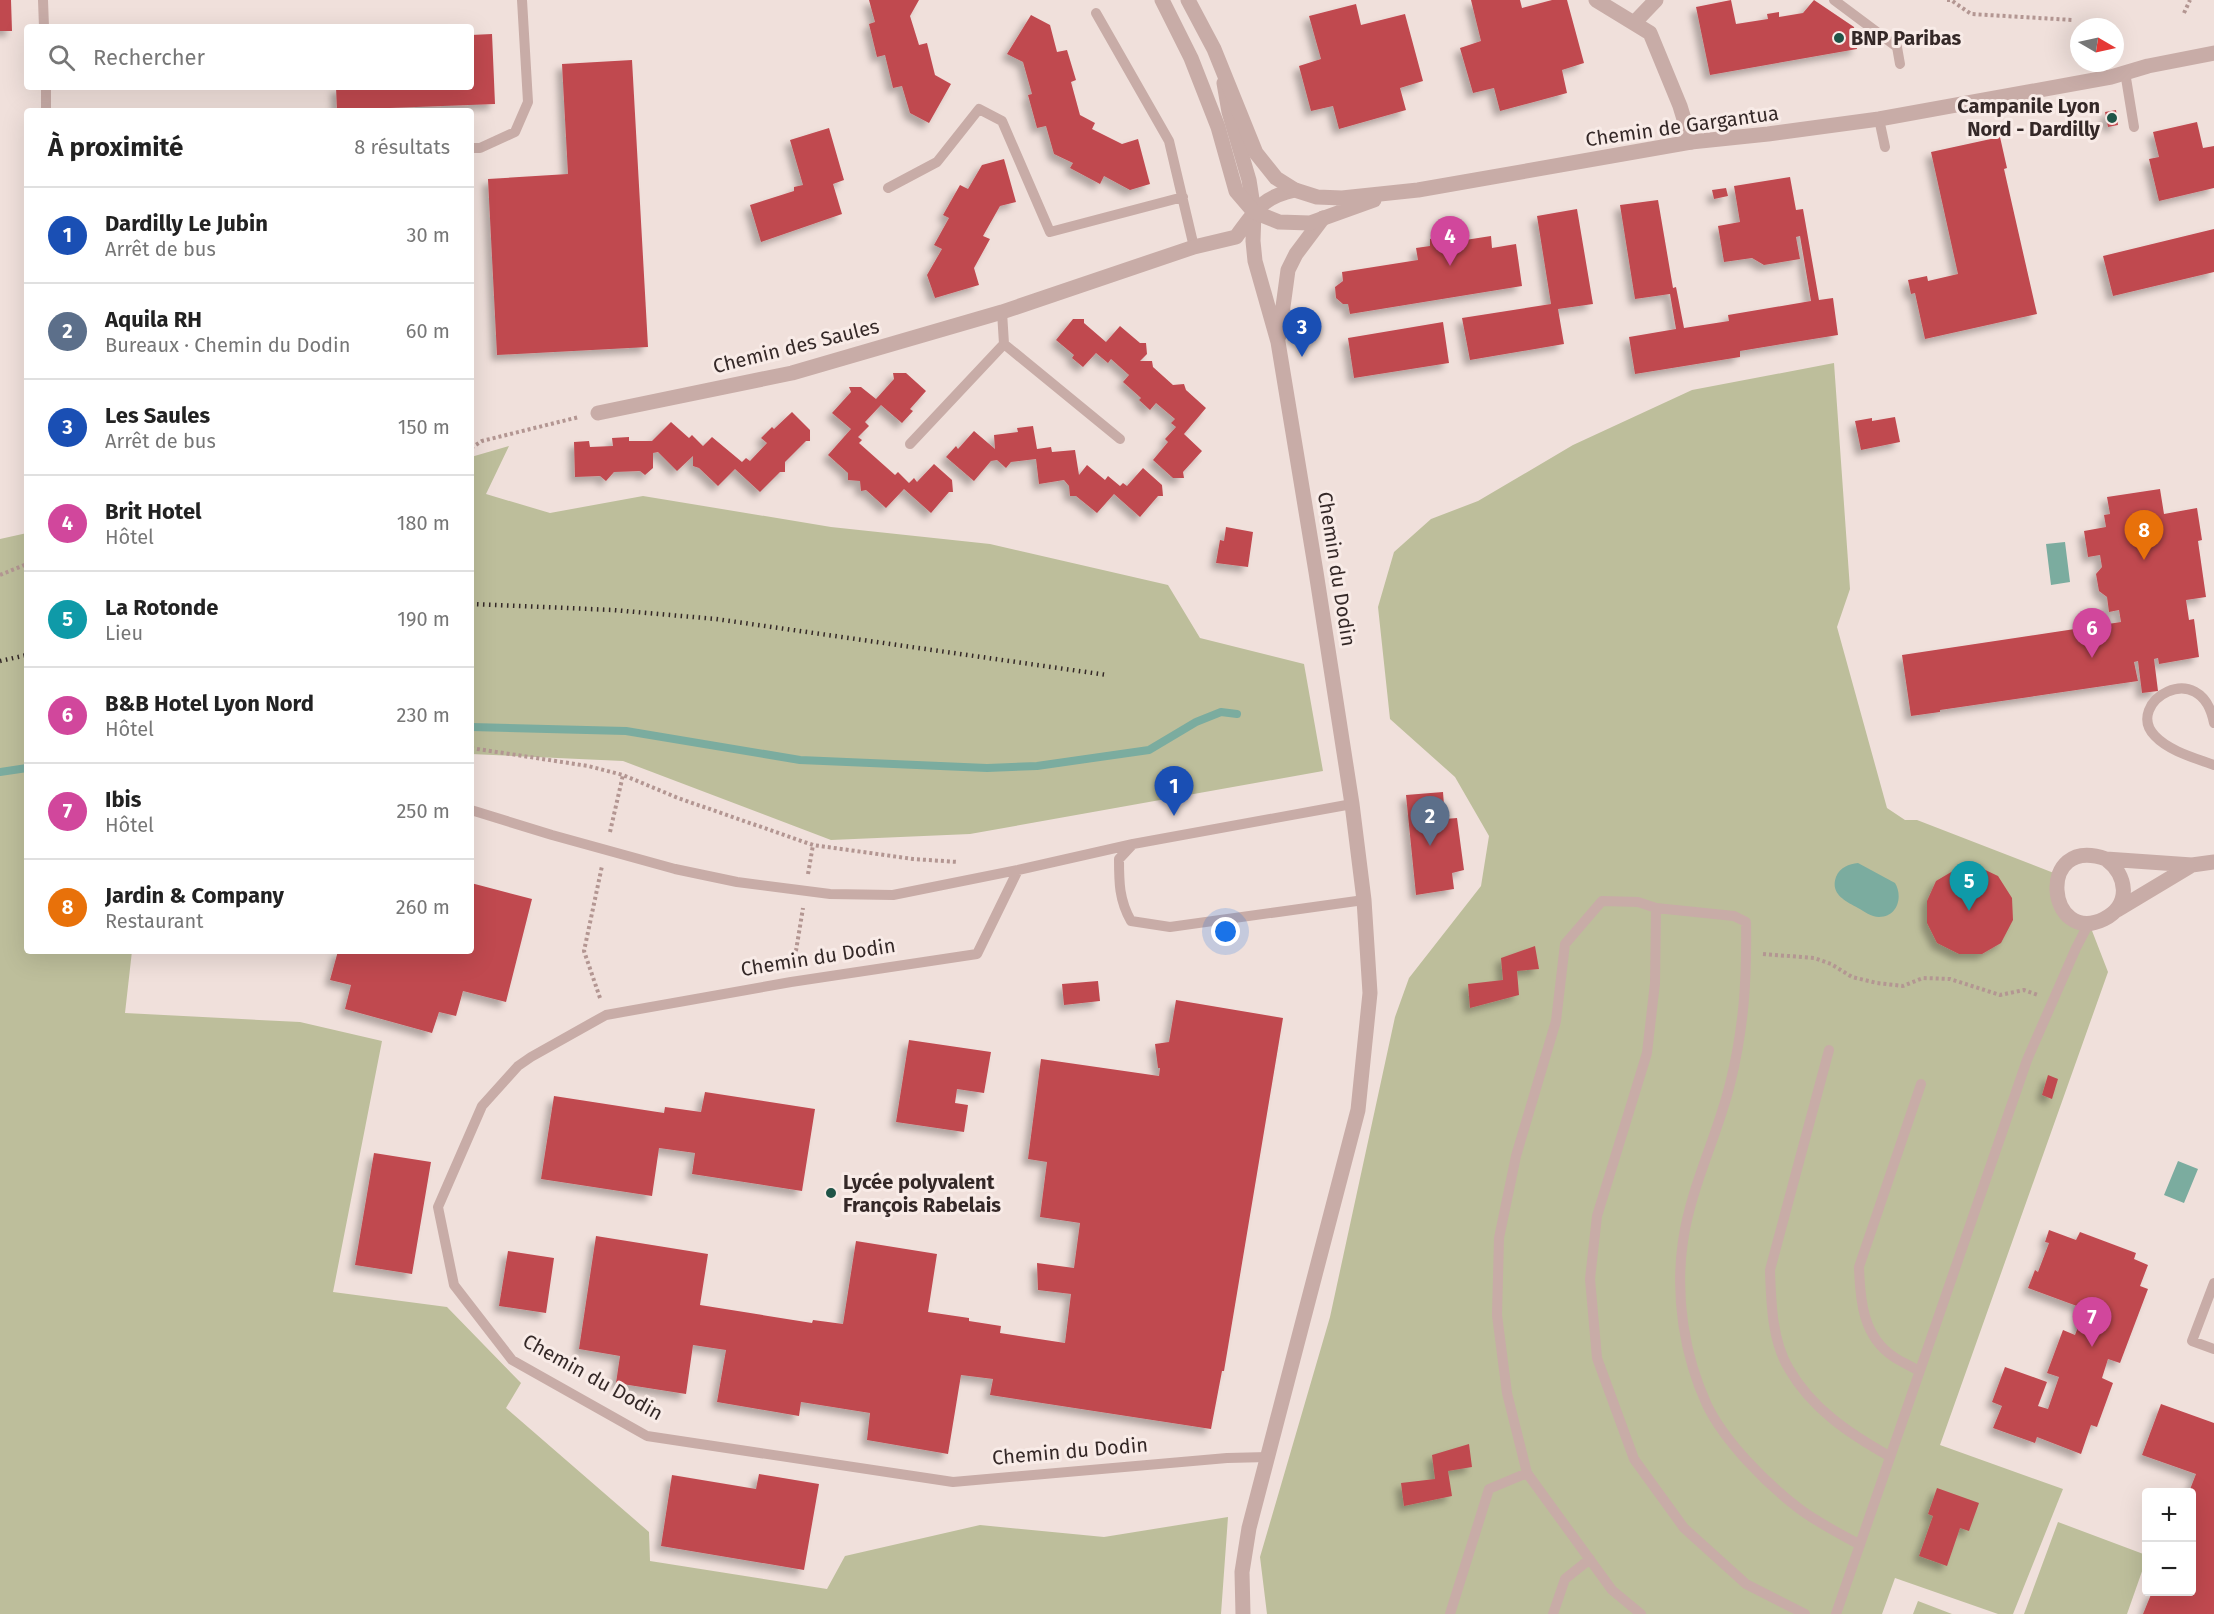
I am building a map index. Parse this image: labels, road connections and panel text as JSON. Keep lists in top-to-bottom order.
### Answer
{
  "streets": {
    "street": ["Chemin de Gargantua", "Chemin des Saules", "Chemin du Dodin"]
  },
  "crossings": [
    ["Chemin de Gargantua", "Chemin des Saules"],
    ["Chemin de Gargantua", "Chemin du Dodin"],
    ["Chemin des Saules", "Chemin du Dodin"]
  ],
  "places": ["BNP Paribas", "Campanile Lyon Nord - Dardilly", "Lycée polyvalent François Rabelais"],
  "north": "right",
  "page": {
    "search": "Rechercher",
    "heading": ["À proximité", "8 résultats"],
    "list": [
      {
        "mark": "1",
        "name": "Dardilly Le Jubin",
        "note": "Arrêt de bus",
        "value": "30 m"
      },
      {
        "mark": "2",
        "name": "Aquila RH",
        "note": "Bureaux · Chemin du Dodin",
        "value": "60 m"
      },
      {
        "mark": "3",
        "name": "Les Saules",
        "note": "Arrêt de bus",
        "value": "150 m"
      },
      {
        "mark": "4",
        "name": "Brit Hotel",
        "note": "Hôtel",
        "value": "180 m"
      },
      {
        "mark": "5",
        "name": "La Rotonde",
        "note": "Lieu",
        "value": "190 m"
      },
      {
        "mark": "6",
        "name": "B&B Hotel Lyon Nord",
        "note": "Hôtel",
        "value": "230 m"
      },
      {
        "mark": "7",
        "name": "Ibis",
        "note": "Hôtel",
        "value": "250 m"
      },
      {
        "mark": "8",
        "name": "Jardin & Company",
        "note": "Restaurant",
        "value": "260 m"
      }
    ],
    "pins": [
      "4",
      "3",
      "8",
      "6",
      "1",
      "2",
      "5",
      "7"
    ],
    "map_buttons": ["+", "−"]
  }
}
